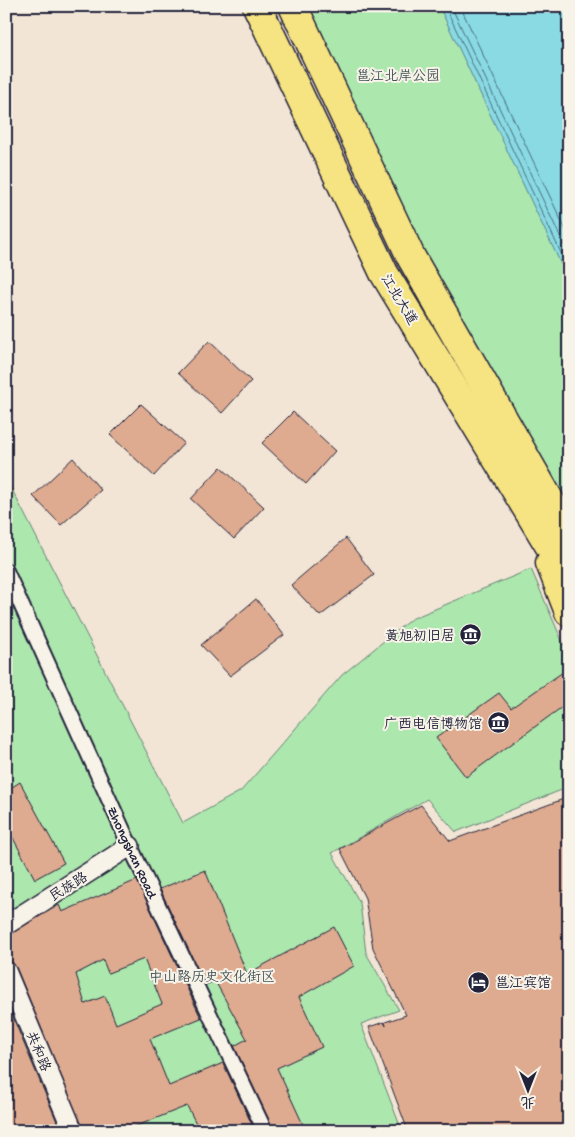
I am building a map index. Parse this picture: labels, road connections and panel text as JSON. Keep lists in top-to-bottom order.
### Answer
{
  "streets": {
    "main road": ["江北大道"],
    "street": ["Zhongshan Road", "民族路", "共和路"]
  },
  "crossings": [
    ["Zhongshan Road", "民族路"]
  ],
  "parks": ["邕江北岸公园", "中山路历史文化街区"],
  "places": {
    "museum": ["黄旭初旧居", "广西电信博物馆"],
    "hotel": ["邕江宾馆"]
  },
  "north": "bottom"
}
